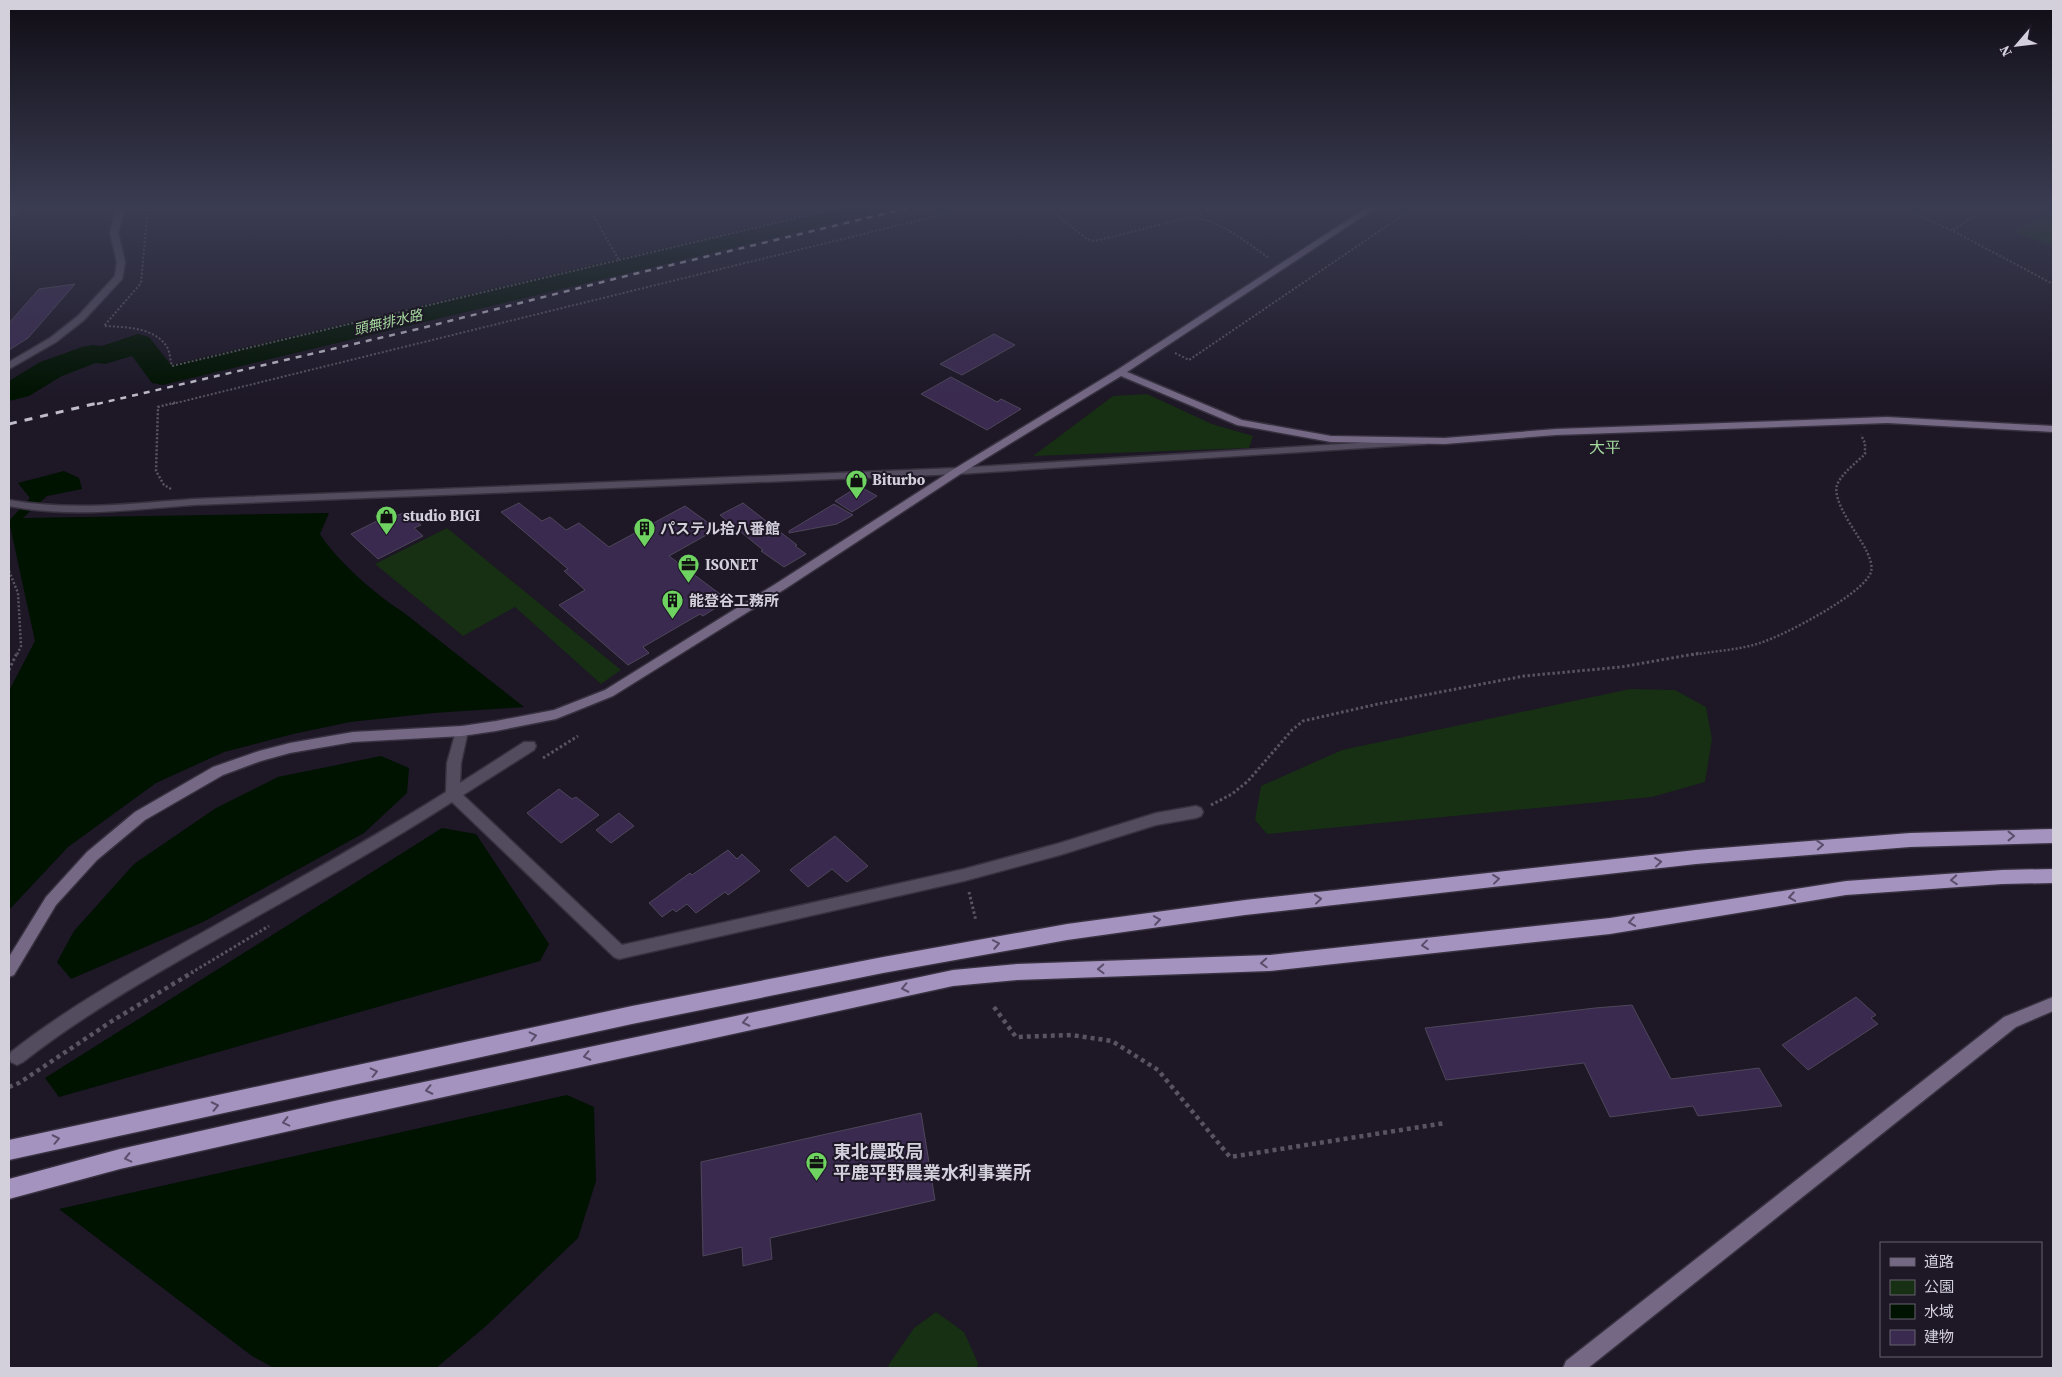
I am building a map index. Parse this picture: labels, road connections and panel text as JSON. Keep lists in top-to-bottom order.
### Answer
{
  "districts": ["大平"],
  "water": ["頭無排水路"],
  "places": {
    "shop": ["Biturbo", "studio BIGI"],
    "building": ["パステル拾八番館", "能登谷工務所"],
    "office": ["ISONET", "東北農政局 平鹿平野農業水利事業所"]
  },
  "legend": [
    "道路",
    "公園",
    "水域",
    "建物"
  ],
  "north": "bottom left"
}
